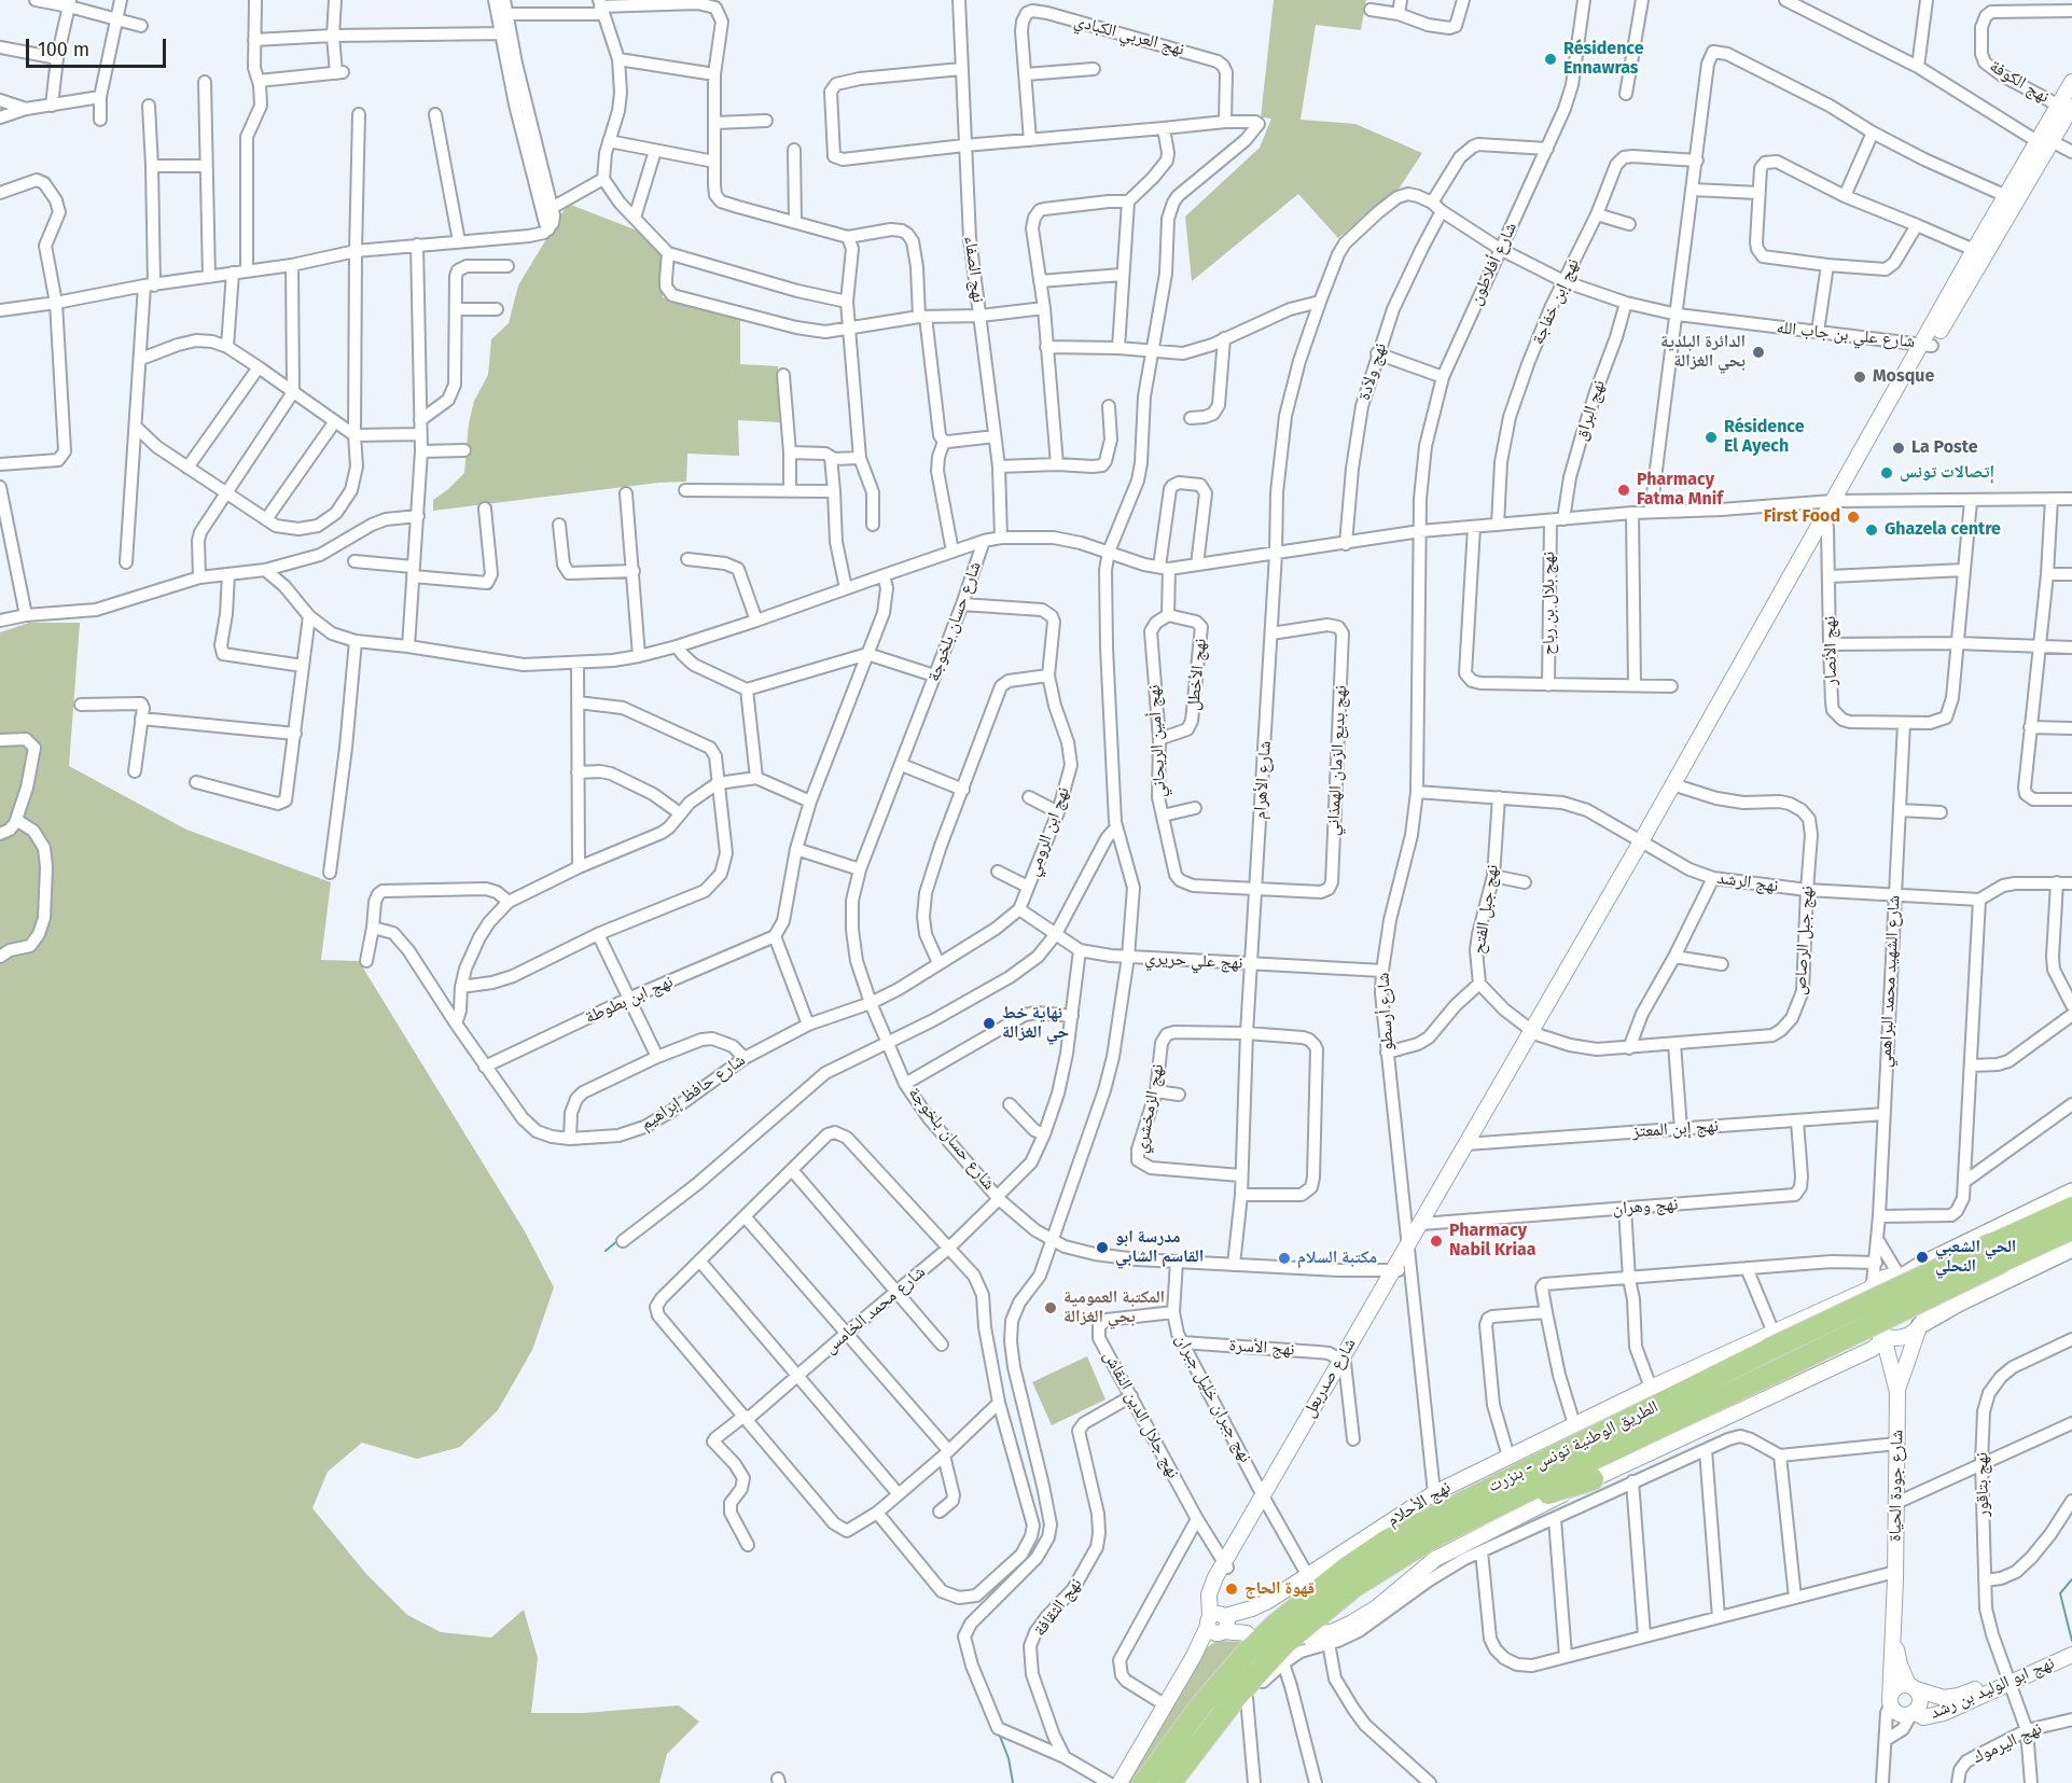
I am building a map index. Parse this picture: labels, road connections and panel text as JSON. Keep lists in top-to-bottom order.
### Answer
{
  "streets": {
    "highway": ["الطريق الوطنية تونس - بنزرت"],
    "street": [
      "نهج العربي الكبادي",
      "نهج الكوفة",
      "شارع أفلاطون",
      "نهج الصفاء",
      "نهج إبن خفاجة",
      "شارع علي بن جاب الله",
      "نهج ولاّدة",
      "نهج البراق",
      "نهج بلال بن رباح",
      "شارع حسان بلخوجة",
      "نهج الأنصار",
      "نهج الأخطل",
      "نهج أمين الريحاني",
      "نهج بديع الزمان الهمذاني",
      "شارع الأهرام",
      "نهج ابن الرومي",
      "نهج الرشد",
      "نهج جبل الفتح",
      "نهج جبل الرصاص",
      "نهج علي حريري",
      "شارع الشهيد محمد البراهمي",
      "نهج ابن بطوطة",
      "شارع أرسطو",
      "شارع حافظ إبراهيم",
      "نهج الزمخشري",
      "نهج إبن المعتز",
      "نهج وهران",
      "شارع محمد الخامس",
      "نهج الأسرة",
      "شارع صدربعل",
      "نهج جبران خليل جبران",
      "نهج جلال الدين النقاش",
      "نهج بتاقور",
      "شارع جودة الحياة",
      "نهج الأحلام",
      "نهج الثقافة",
      "نهج ابو الوليد بن رشد",
      "نهج اليرموك"
    ]
  },
  "crossings": [
    ["شارع أفلاطون", "شارع علي بن جاب الله"],
    ["شارع أفلاطون", "شارع أرسطو"],
    ["نهج إبن خفاجة", "شارع علي بن جاب الله"],
    ["شارع علي بن جاب الله", "نهج ولاّدة"],
    ["شارع علي بن جاب الله", "نهج البراق"],
    ["شارع علي بن جاب الله", "شارع الأهرام"],
    ["شارع حسان بلخوجة", "شارع الأهرام"],
    ["شارع حسان بلخوجة", "نهج ابن الرومي"],
    ["شارع حسان بلخوجة", "شارع حافظ إبراهيم"],
    ["شارع حسان بلخوجة", "شارع محمد الخامس"],
    ["شارع حسان بلخوجة", "شارع صدربعل"],
    ["شارع حسان بلخوجة", "نهج جبران خليل جبران"],
    ["نهج الأنصار", "شارع الشهيد محمد البراهمي"],
    ["نهج الأخطل", "نهج أمين الريحاني"],
    ["نهج أمين الريحاني", "نهج بديع الزمان الهمذاني"],
    ["نهج أمين الريحاني", "شارع الأهرام"],
    ["نهج بديع الزمان الهمذاني", "شارع الأهرام"],
    ["شارع الأهرام", "نهج علي حريري"],
    ["شارع الأهرام", "نهج الزمخشري"],
    ["نهج ابن الرومي", "نهج علي حريري"],
    ["نهج ابن الرومي", "شارع حافظ إبراهيم"],
    ["نهج الرشد", "نهج جبل الفتح"],
    ["نهج الرشد", "نهج جبل الرصاص"],
    ["نهج الرشد", "شارع الشهيد محمد البراهمي"],
    ["نهج الرشد", "شارع أرسطو"],
    ["نهج علي حريري", "شارع أرسطو"],
    ["نهج علي حريري", "شارع حافظ إبراهيم"],
    ["نهج علي حريري", "شارع محمد الخامس"],
    ["شارع الشهيد محمد البراهمي", "نهج إبن المعتز"],
    ["شارع الشهيد محمد البراهمي", "شارع جودة الحياة"],
    ["شارع الشهيد محمد البراهمي", "نهج الأحلام"],
    ["نهج ابن بطوطة", "شارع حافظ إبراهيم"],
    ["شارع أرسطو", "شارع صدربعل"],
    ["شارع أرسطو", "نهج الأحلام"],
    ["نهج إبن المعتز", "نهج وهران"],
    ["نهج الأسرة", "شارع صدربعل"],
    ["نهج الأسرة", "نهج جبران خليل جبران"],
    ["شارع صدربعل", "نهج جبران خليل جبران"],
    ["شارع صدربعل", "نهج جلال الدين النقاش"],
    ["شارع صدربعل", "نهج الأحلام"],
    ["نهج جبران خليل جبران", "نهج جلال الدين النقاش"],
    ["نهج جبران خليل جبران", "نهج الأحلام"],
    ["نهج جلال الدين النقاش", "نهج الثقافة"],
    ["الطريق الوطنية تونس - بنزرت", "نهج الأحلام"],
    ["نهج بتاقور", "نهج ابو الوليد بن رشد"],
    ["نهج بتاقور", "نهج اليرموك"],
    ["شارع جودة الحياة", "نهج الأحلام"],
    ["شارع جودة الحياة", "نهج ابو الوليد بن رشد"]
  ],
  "places": [
    "Résidence Ennawras",
    "الدائرة البلدية بحي الغزالة",
    "Mosque",
    "Résidence El Ayech",
    "La Poste",
    "إتصالات تونس",
    "Pharmacy Fatma Mnif",
    "First Food",
    "Ghazela centre",
    "نهاية خط حي الغزالة",
    "Pharmacy Nabil Kriaa",
    "مدرسة ابو القاسم الشابي",
    "الحي الشعبي النحلي",
    "مكتبة السلام",
    "المكتبة العمومية بحي الغزالة",
    "قهوة الحاج"
  ],
  "scale_bar": "100 m"
}
